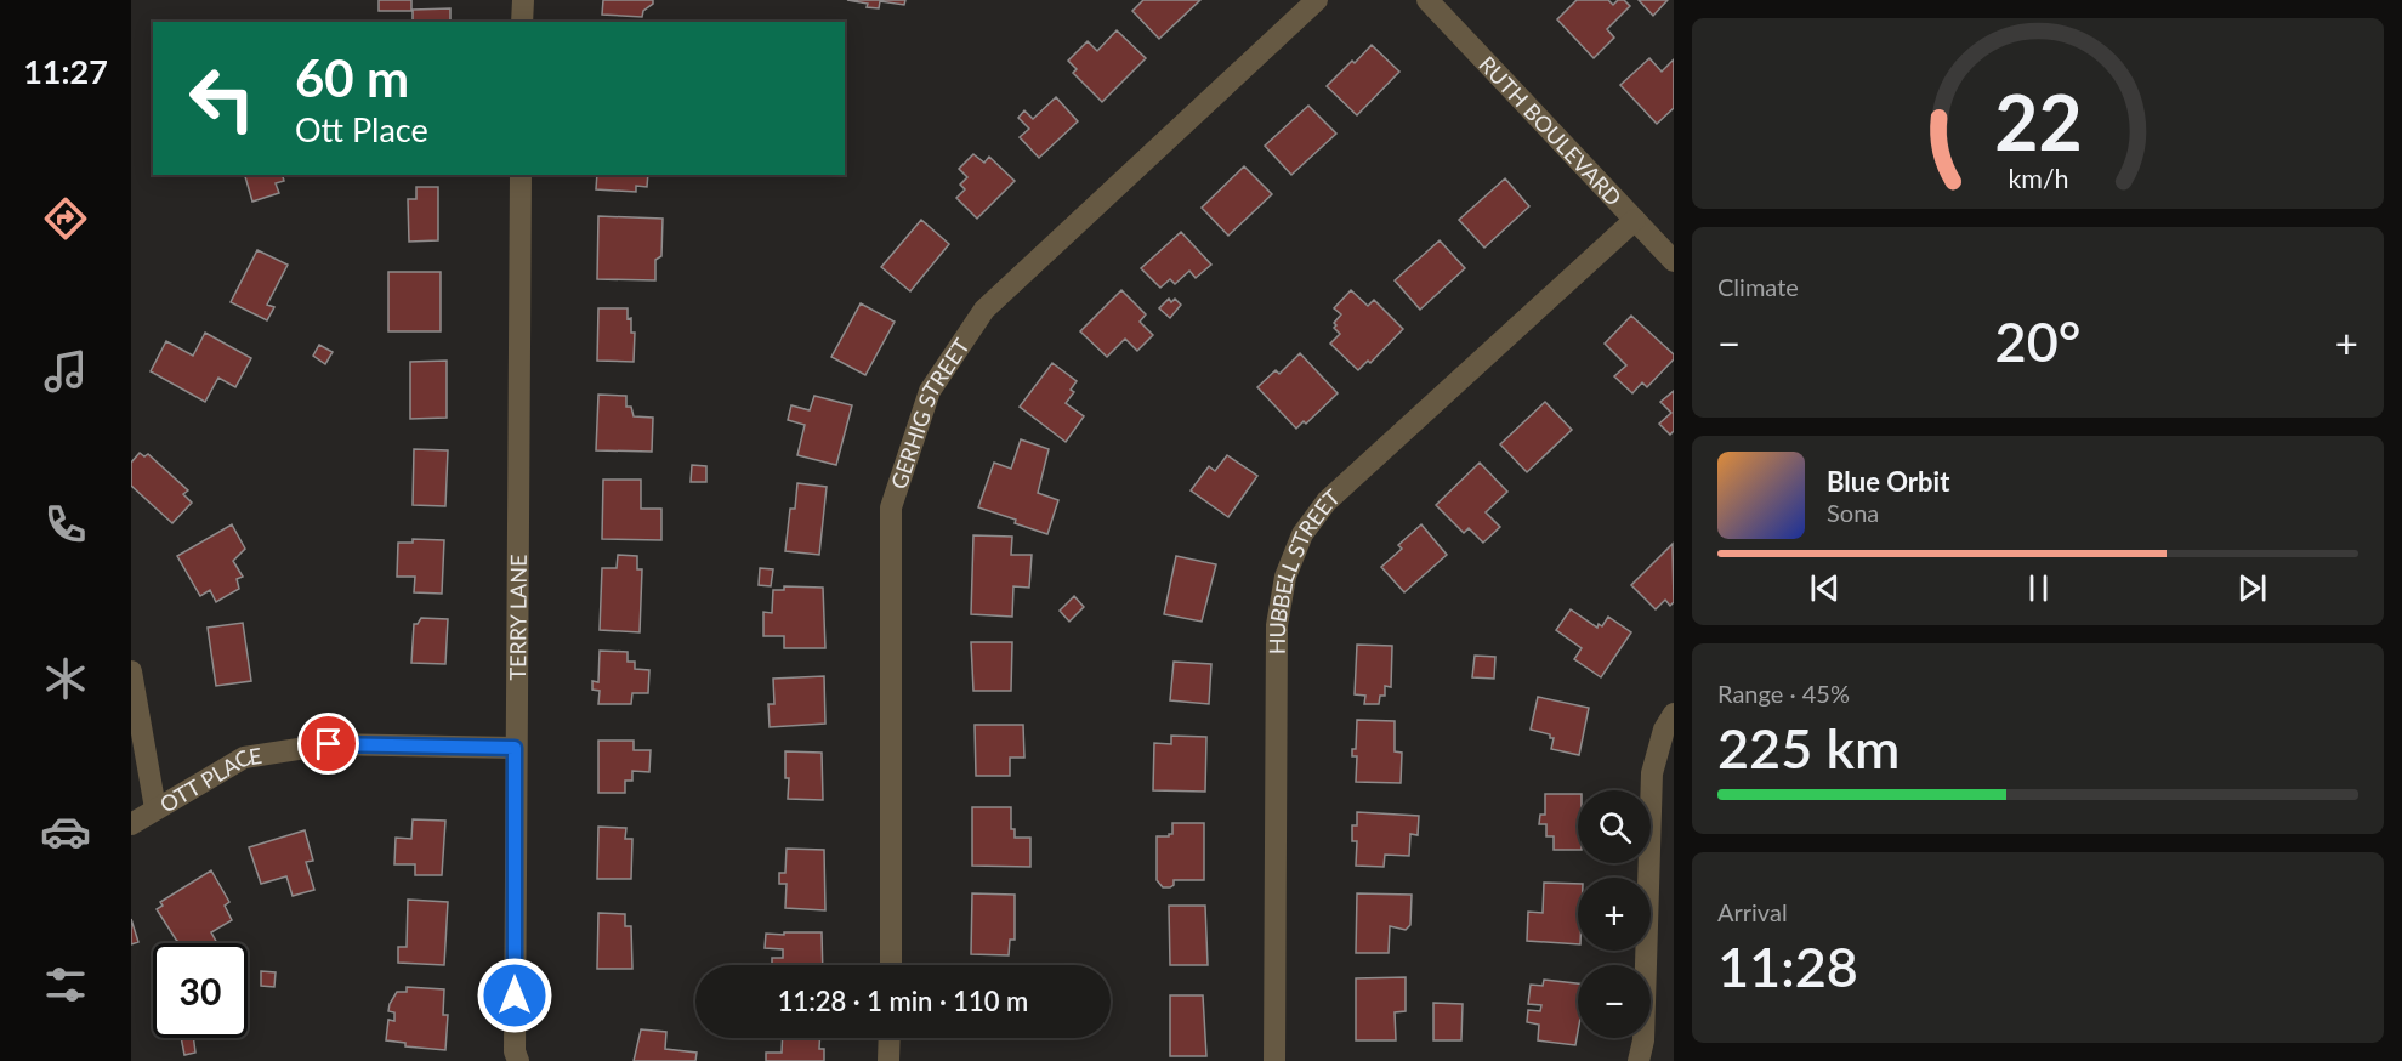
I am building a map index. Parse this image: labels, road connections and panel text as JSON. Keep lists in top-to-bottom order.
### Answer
{
  "streets": {
    "street": [
      "RUTH BOULEVARD",
      "GERHIG STREET",
      "HUBBELL STREET",
      "TERRY LANE",
      "OTT PLACE"
    ]
  },
  "crossings": [
    ["RUTH BOULEVARD", "HUBBELL STREET"],
    ["TERRY LANE", "OTT PLACE"]
  ],
  "page": {
    "tabs": "11:27",
    "turn": ["60 m", "Ott Place"],
    "tile": [
      "Climate",
      ["Range · 45%", "225 km"],
      ["Arrival", "11:28"]
    ],
    "heat": ["−", "20°", "+"],
    "song": ["Blue Orbit", "Sona"],
    "map_buttons": ["+", "−"],
    "limit": "30",
    "trip": "11:28 · 1 min · 110 m",
    "gauge": ["22", "km/h"]
  }
}
